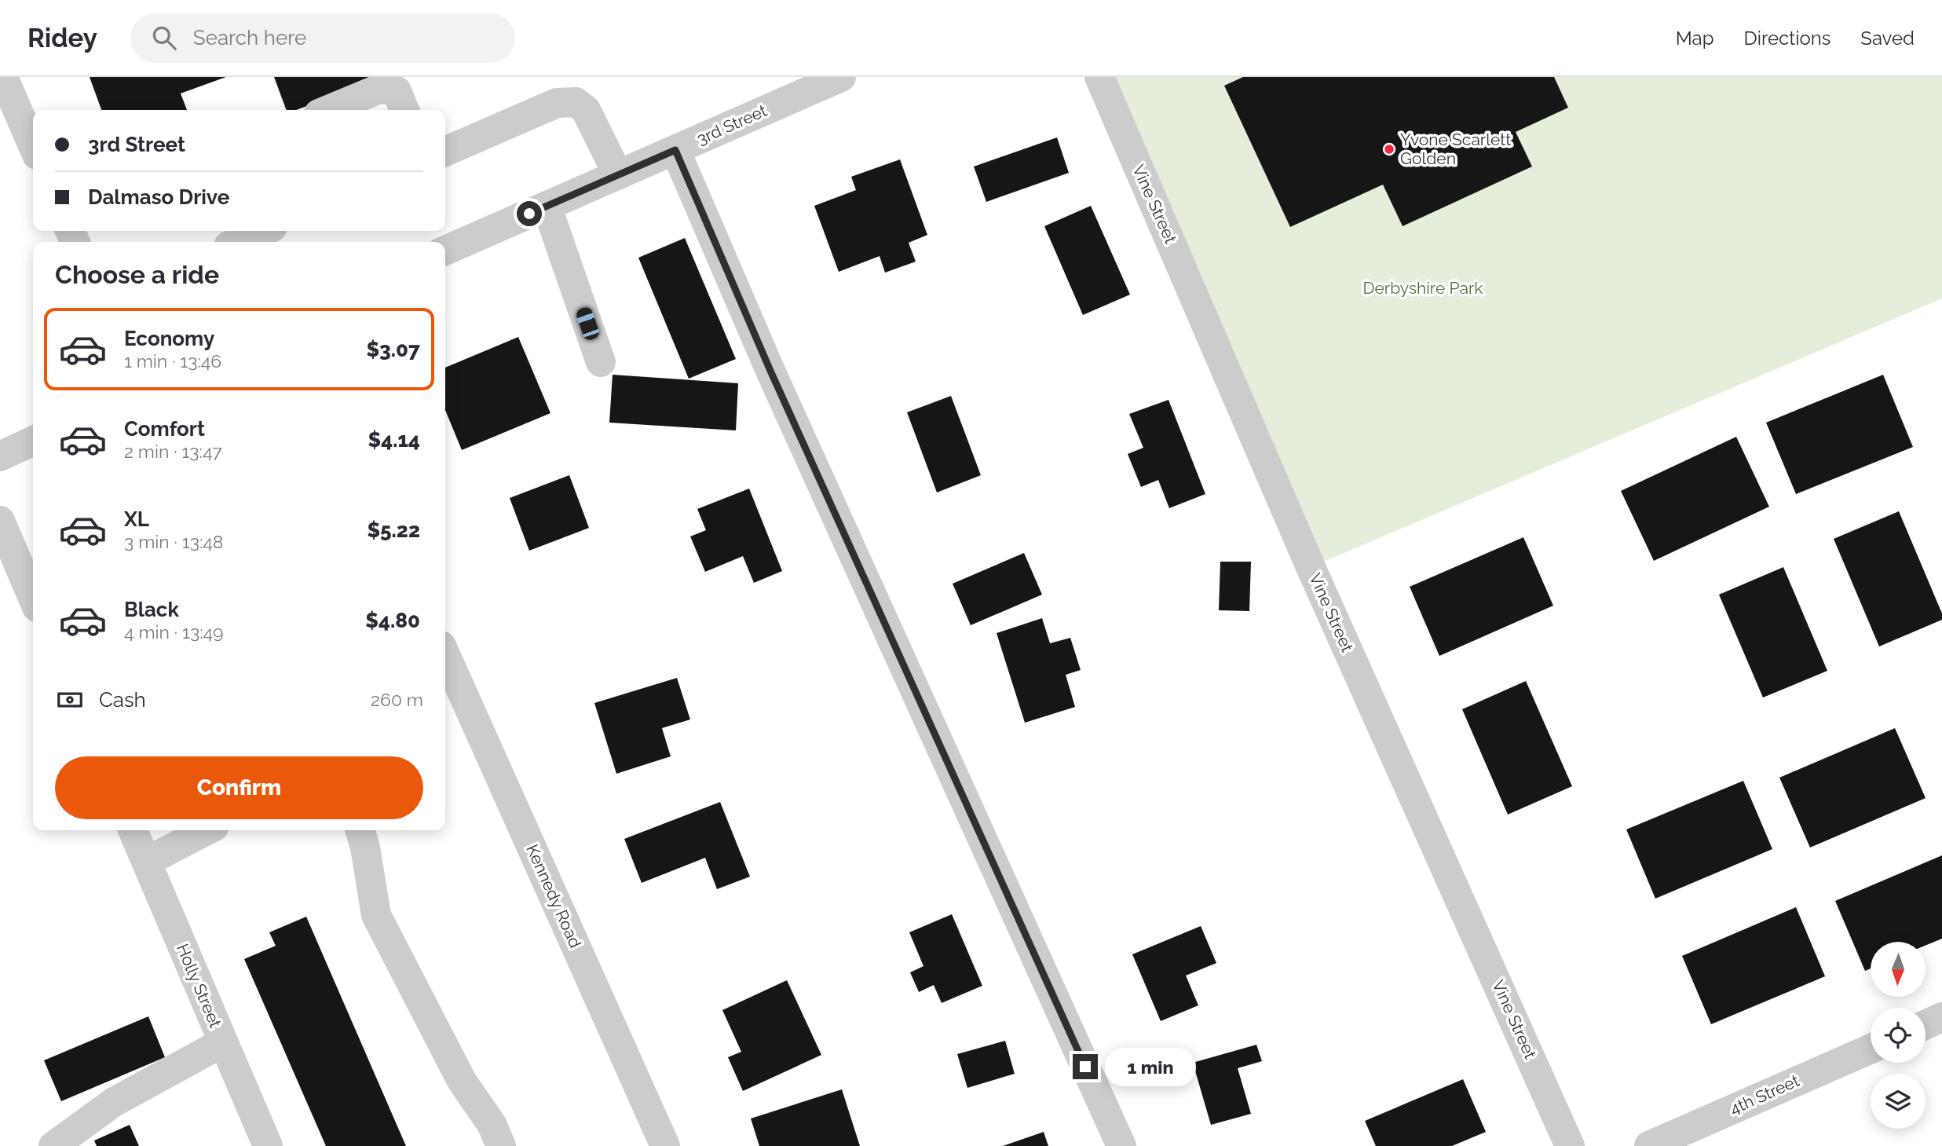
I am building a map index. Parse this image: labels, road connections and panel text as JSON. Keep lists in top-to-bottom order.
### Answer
{
  "streets": {
    "street": [
      "3rd Street",
      "Vine Street",
      "Kennedy Road",
      "Holly Street",
      "4th Street"
    ]
  },
  "parks": ["Derbyshire Park"],
  "places": ["Yvone Scarlett Golden"],
  "north": "bottom",
  "page": {
    "header": "Ridey",
    "search": "Search here",
    "nav": ["Map", "Directions", "Saved"],
    "banner": ["3rd Street", "Dalmaso Drive"],
    "heading": "Choose a ride",
    "list": [
      {
        "name": "Economy",
        "note": "1 min · 13:46",
        "value": "$3.07"
      },
      {
        "name": "Comfort",
        "note": "2 min · 13:47",
        "value": "$4.14"
      },
      {
        "name": "XL",
        "note": "3 min · 13:48",
        "value": "$5.22"
      },
      {
        "name": "Black",
        "note": "4 min · 13:49",
        "value": "$4.80"
      }
    ],
    "pay": ["Cash", "260 m"],
    "buttons": "Confirm",
    "bubble": "1 min"
  }
}
